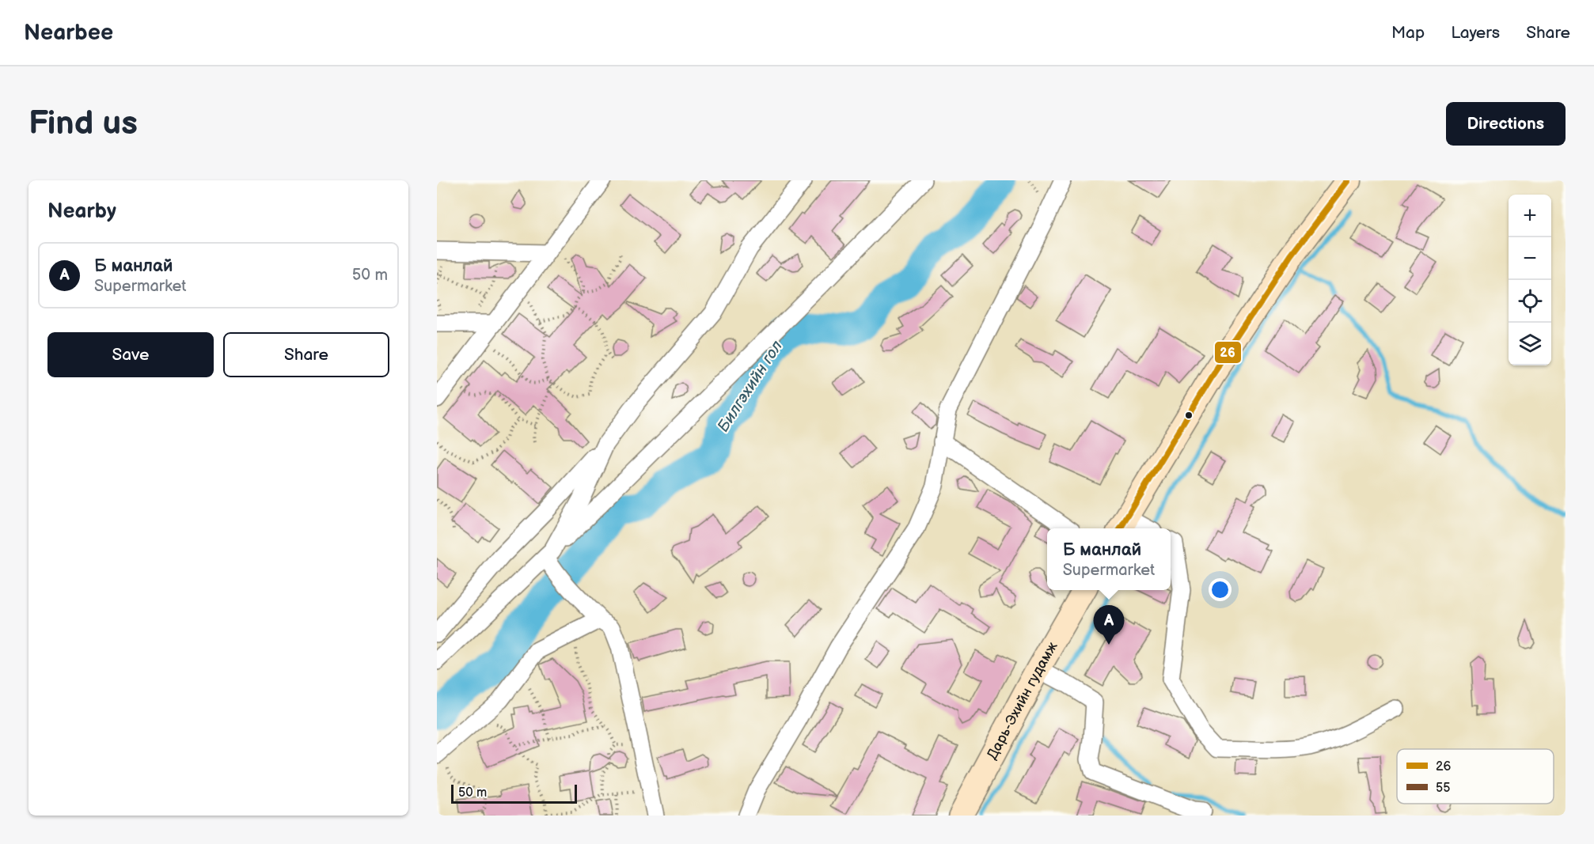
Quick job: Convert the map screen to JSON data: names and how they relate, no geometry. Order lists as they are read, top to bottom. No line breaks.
{"streets":{"main road":["Дарь-Эхийн гудамж"]},"water":["Билгэхийн гол"],"lines":["transit line 26"],"legend":["26","55"],"scale_bar":"50 m","page":{"header":"Nearbee","nav":["Map","Layers","Share"],"buttons":["Directions",["Save","Share"]],"title":"Find us","heading":"Nearby","map_buttons":["+","−"],"list":[{"mark":"A","name":"Б манлай","note":"Supermarket","value":"50 m"}],"popup":["Б манлай","Supermarket"],"pins":"A","scale":"50 m"}}
